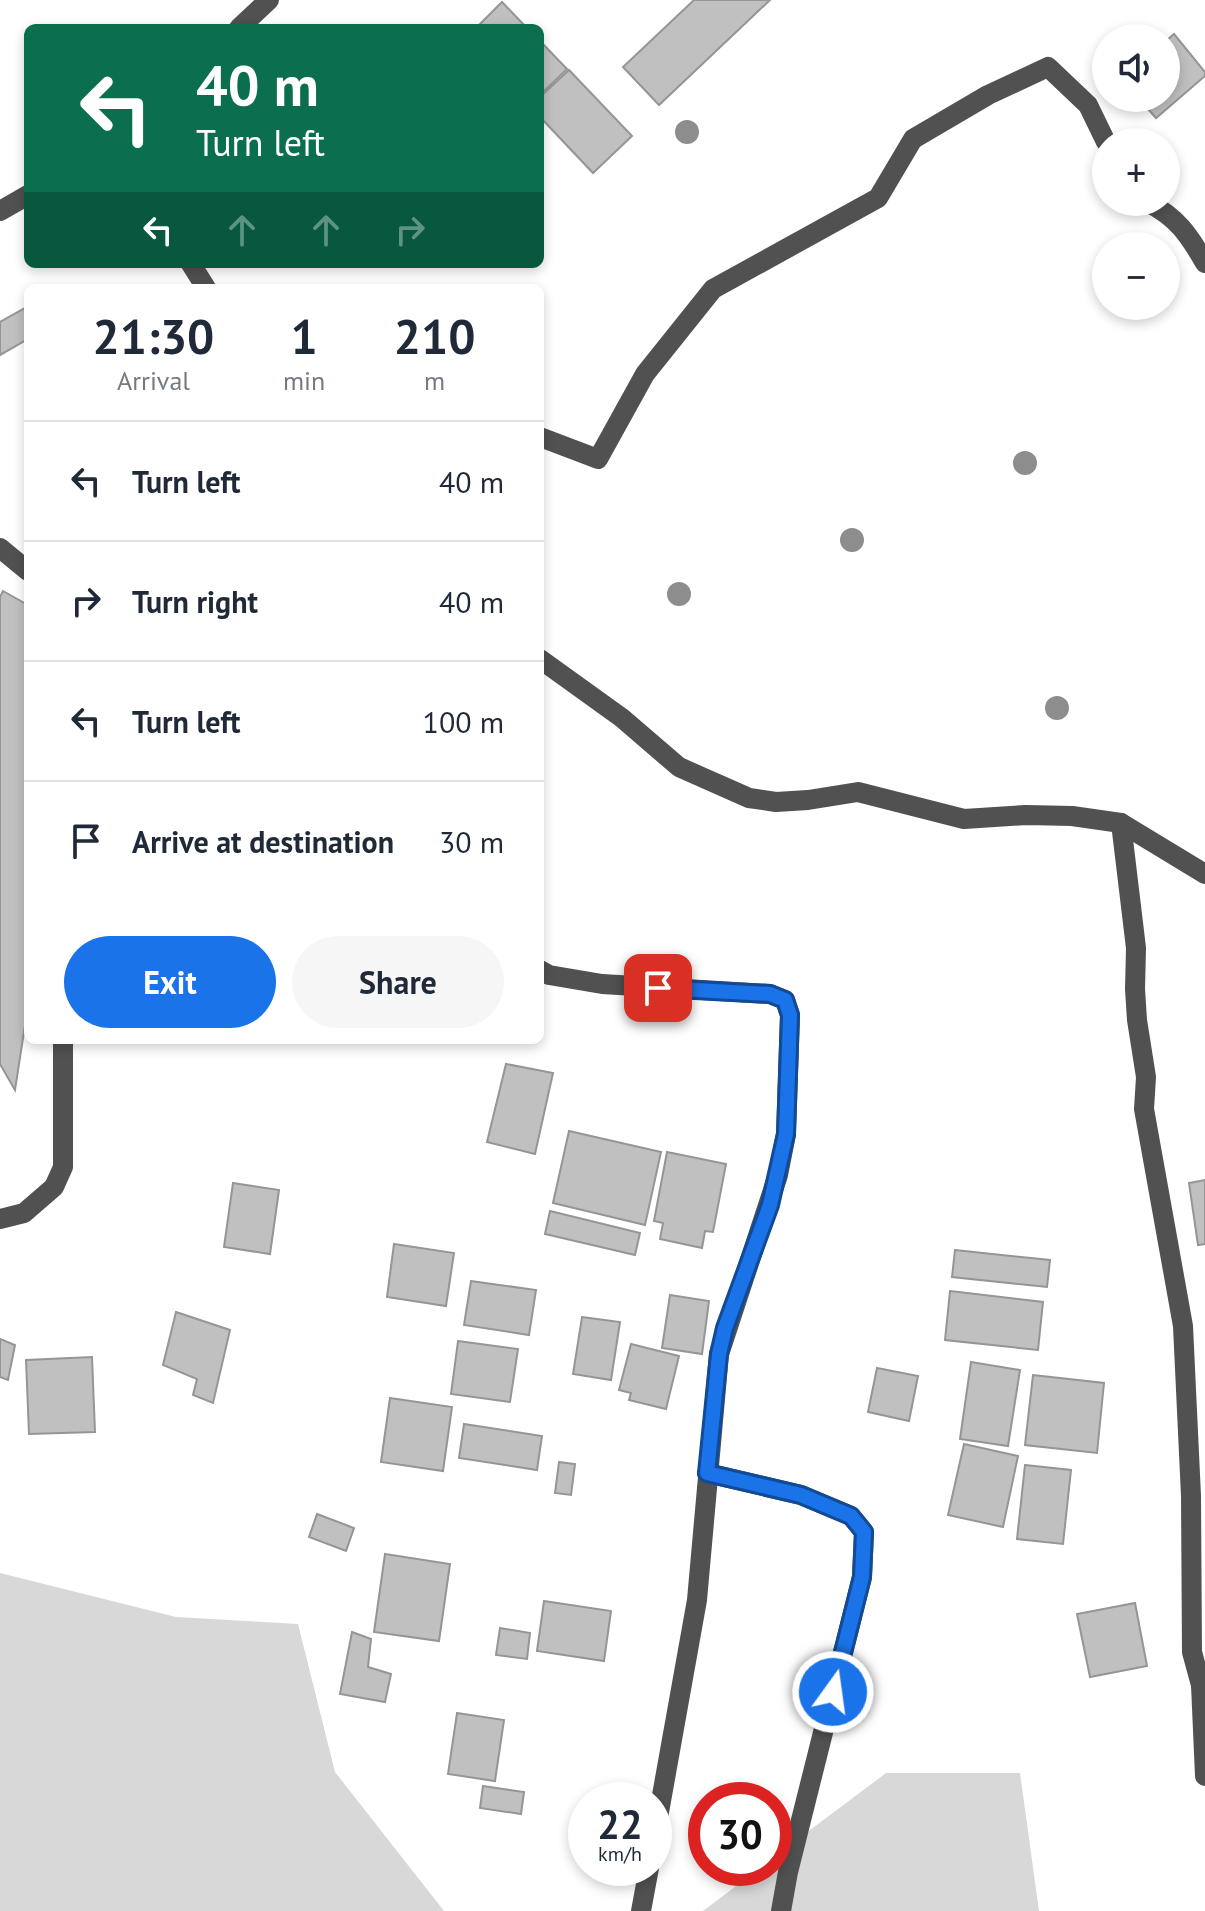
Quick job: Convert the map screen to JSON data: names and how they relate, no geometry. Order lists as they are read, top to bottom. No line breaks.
{"page":{"map_buttons":["+","−"],"turn":["40 m","Turn left"],"eta":["21:30","Arrival","1","min","210","m"],"list":[{"name":"Turn left","value":"40 m"},{"name":"Turn right","value":"40 m"},{"name":"Turn left","value":"100 m"},{"name":"Arrive at destination","value":"30 m"}],"buttons":["Exit","Share"],"speed":"22 km/h","limit":"30"}}
